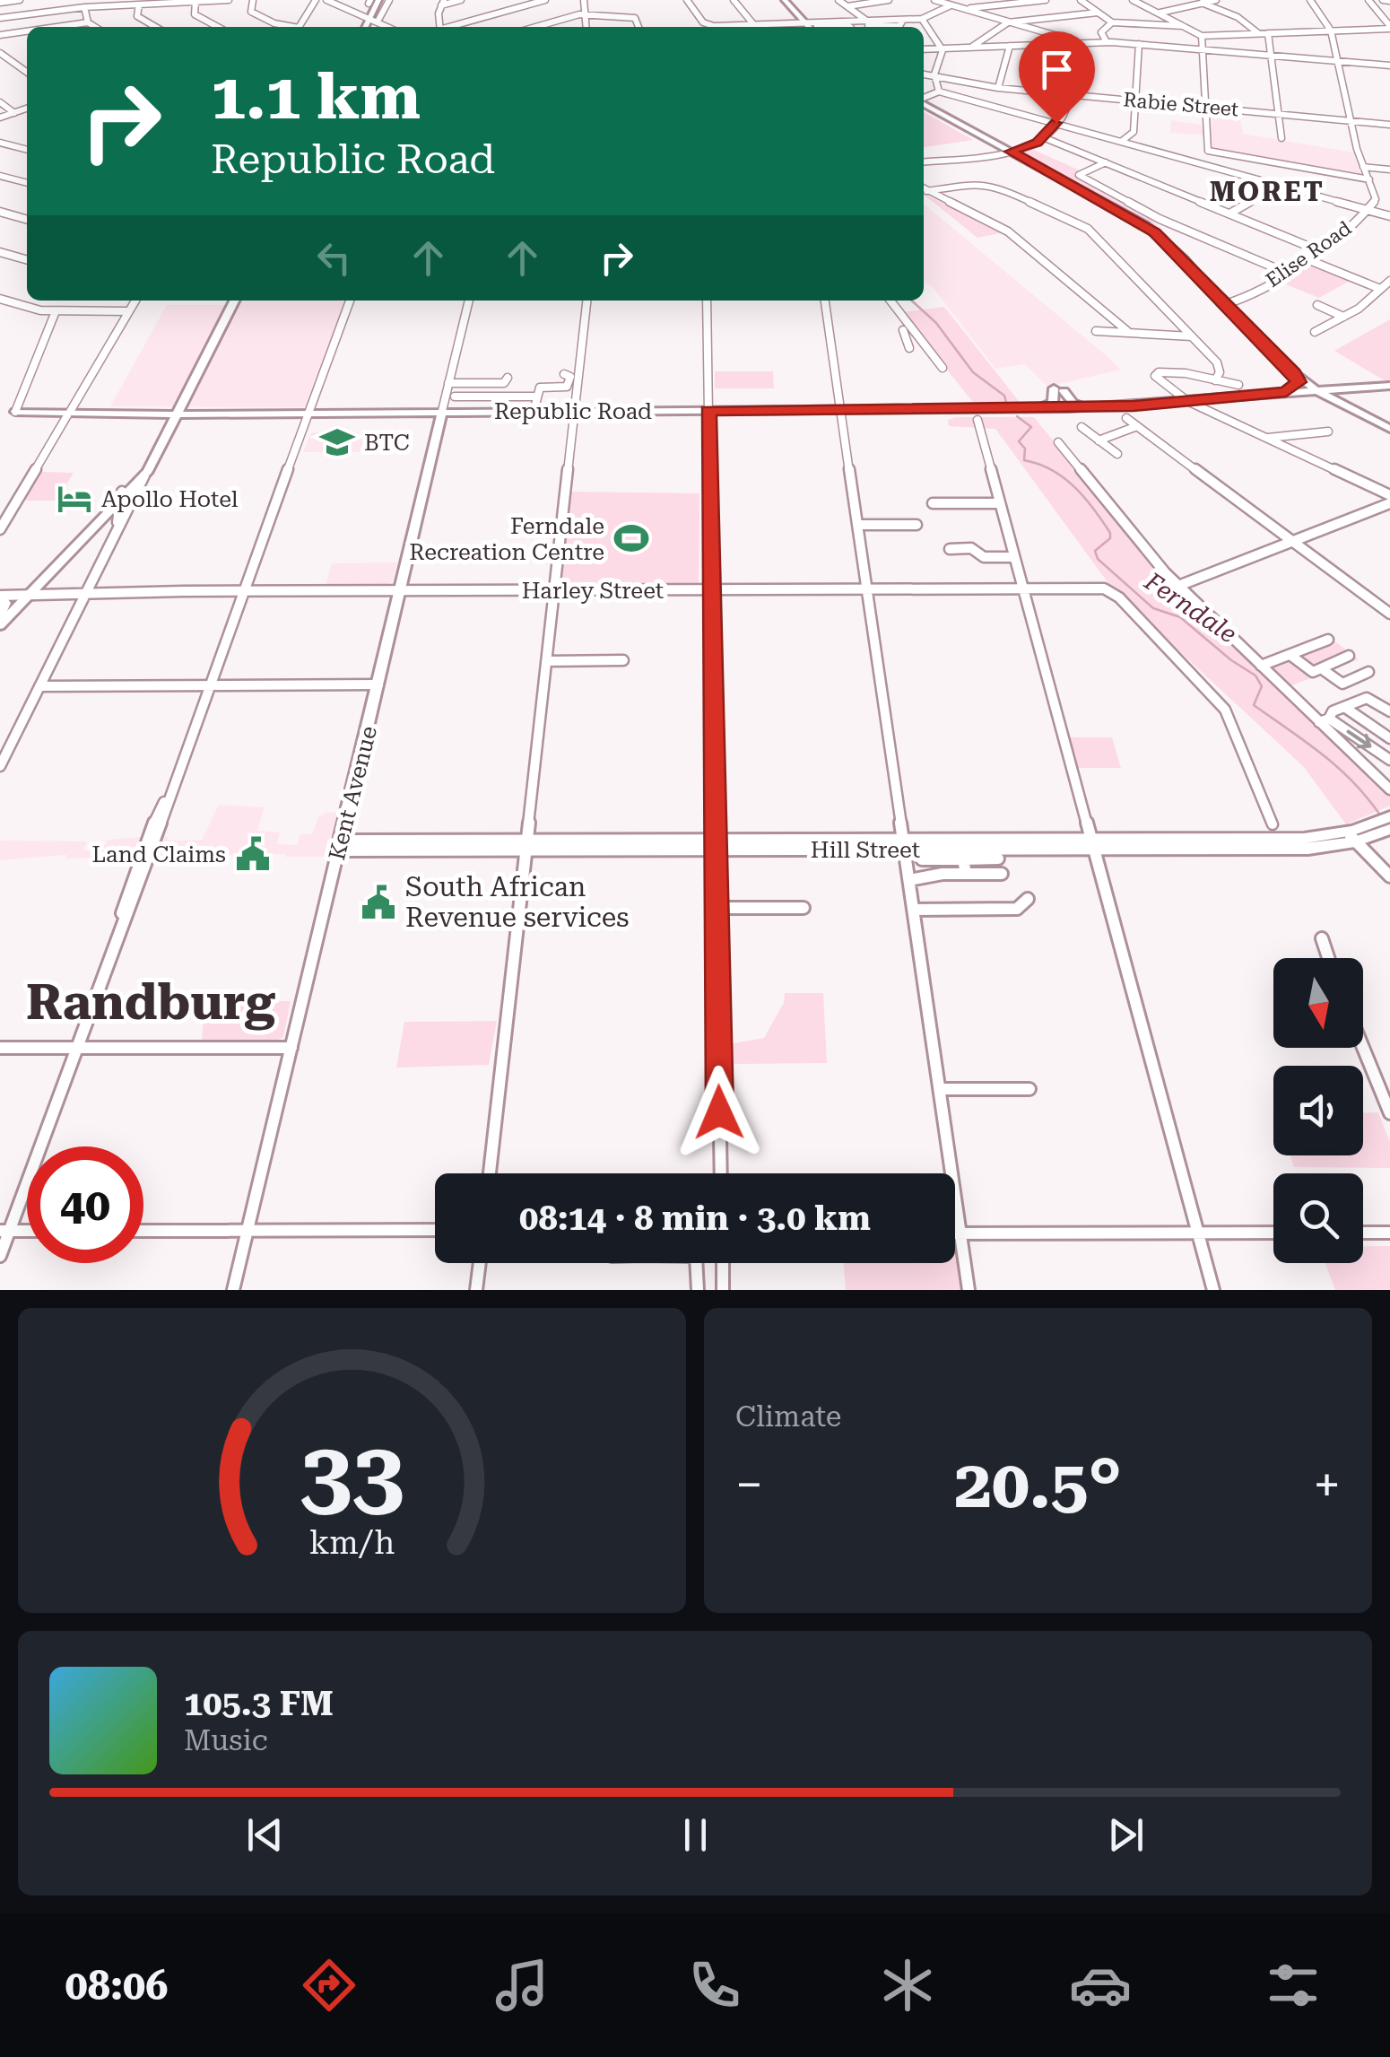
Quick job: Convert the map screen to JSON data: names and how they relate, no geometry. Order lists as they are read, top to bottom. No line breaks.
{"streets":{"main road":["Republic Road","Kent Avenue","Hill Street"],"street":["Rabie Street","Elise Road","Harley Street"]},"crossings":[["Republic Road","Kent Avenue"],["Harley Street","Kent Avenue"],["Kent Avenue","Hill Street"]],"districts":["MORET","Randburg"],"water":["Ferndale"],"places":{"school or university":["BTC"],"hotel":["Apollo Hotel"],"sports":["Ferndale Recreation Centre"],"public building":["Land Claims","South African Revenue services"]},"north":"bottom","page":{"turn":["1.1 km","Republic Road"],"limit":"40","trip":"08:14 · 8 min · 3.0 km","tile":"Climate","heat":["−","20.5°","+"],"song":["105.3 FM","Music"],"tabs":"08:06","gauge":["33","km/h"]}}
